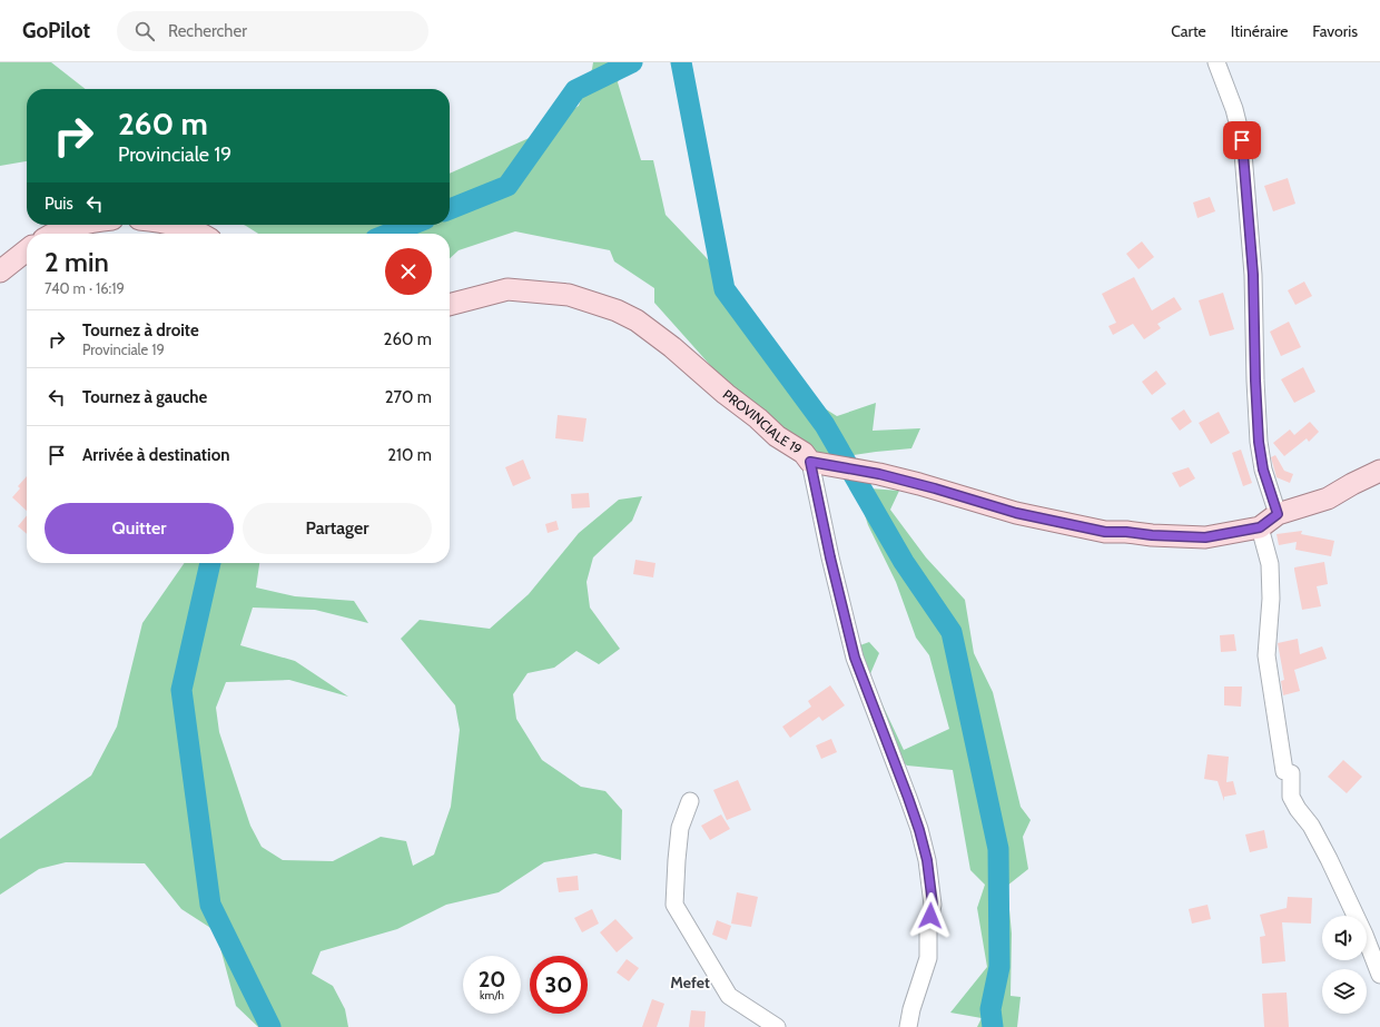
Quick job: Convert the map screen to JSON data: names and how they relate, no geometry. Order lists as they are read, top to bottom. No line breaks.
{"streets":{"main road":["PROVINCIALE 19"]},"districts":["Mefet"],"page":{"header":"GoPilot","search":"Rechercher","nav":["Carte","Itinéraire","Favoris"],"turn":["260 m","Provinciale 19"],"then":"Puis","heading":["2 min","740 m · 16:19"],"list":[{"name":"Tournez à droite","note":"Provinciale 19","value":"260 m"},{"name":"Tournez à gauche","value":"270 m"},{"name":"Arrivée à destination","value":"210 m"}],"buttons":["Quitter","Partager"],"speed":"20 km/h","limit":"30"}}
